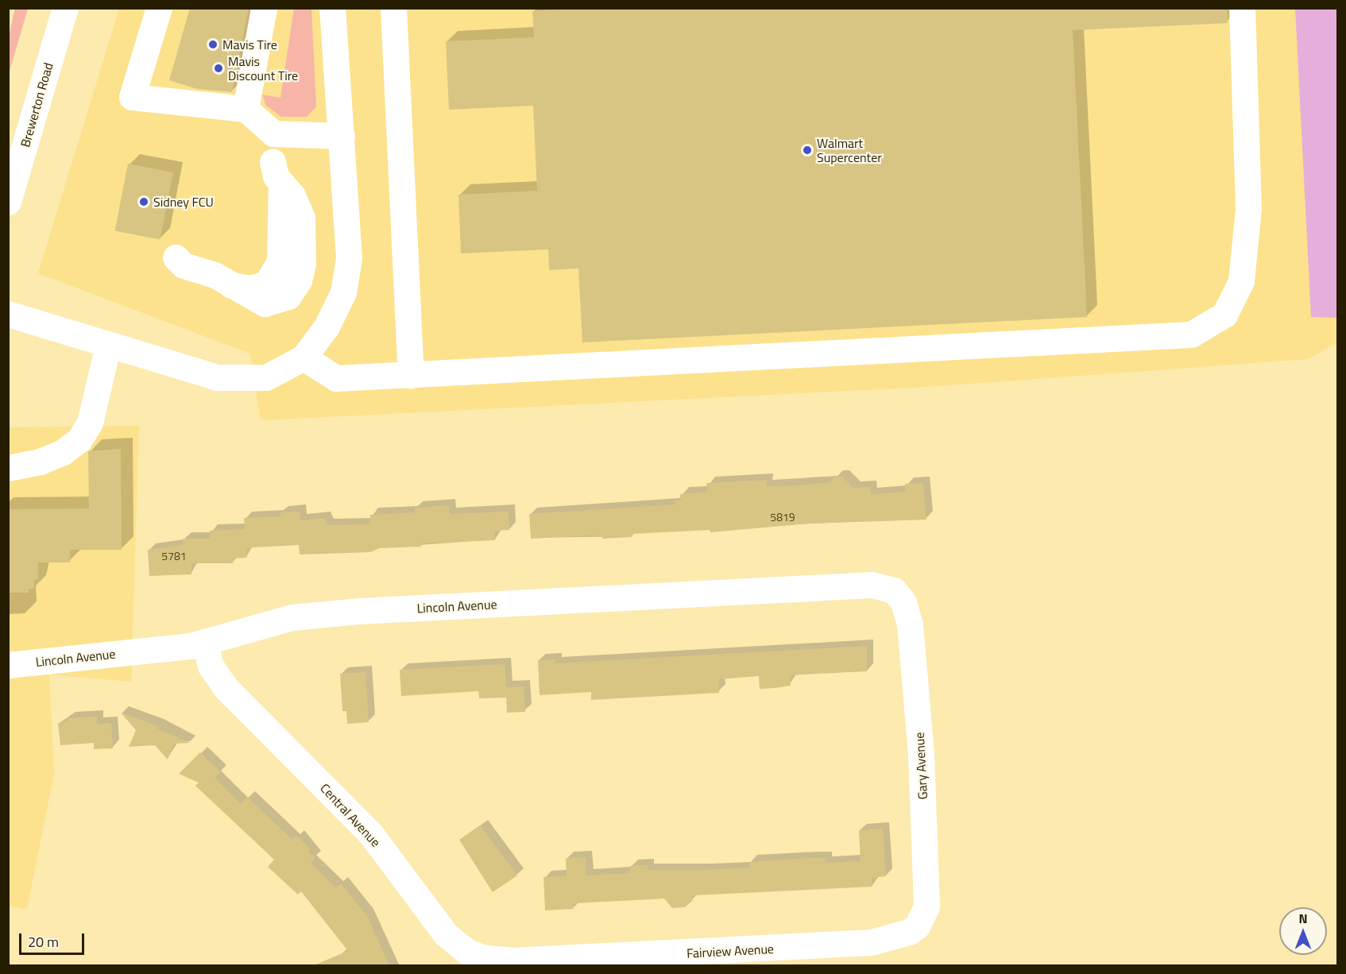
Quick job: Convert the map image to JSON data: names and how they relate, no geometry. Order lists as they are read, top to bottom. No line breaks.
{"streets":{"street":["Brewerton Road","Lincoln Avenue","Gary Avenue","Central Avenue","Fairview Avenue"]},"crossings":[["Lincoln Avenue","Gary Avenue"],["Lincoln Avenue","Central Avenue"],["Gary Avenue","Fairview Avenue"],["Central Avenue","Fairview Avenue"]],"places":["Mavis Tire","Mavis Discount Tire","Walmart Supercenter","Sidney FCU"],"house_numbers":["5819","5781"],"scale_bar":"20 m","north":"top"}
